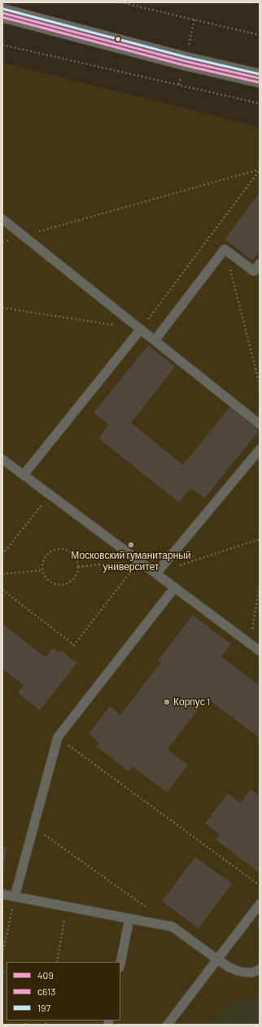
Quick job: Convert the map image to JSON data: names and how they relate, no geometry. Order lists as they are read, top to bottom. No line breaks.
{"places":["Московский гуманитарный университет","Корпус 1"],"lines":["transit line 197","transit line 409","transit line с613"],"legend":["409","с613","197"]}
